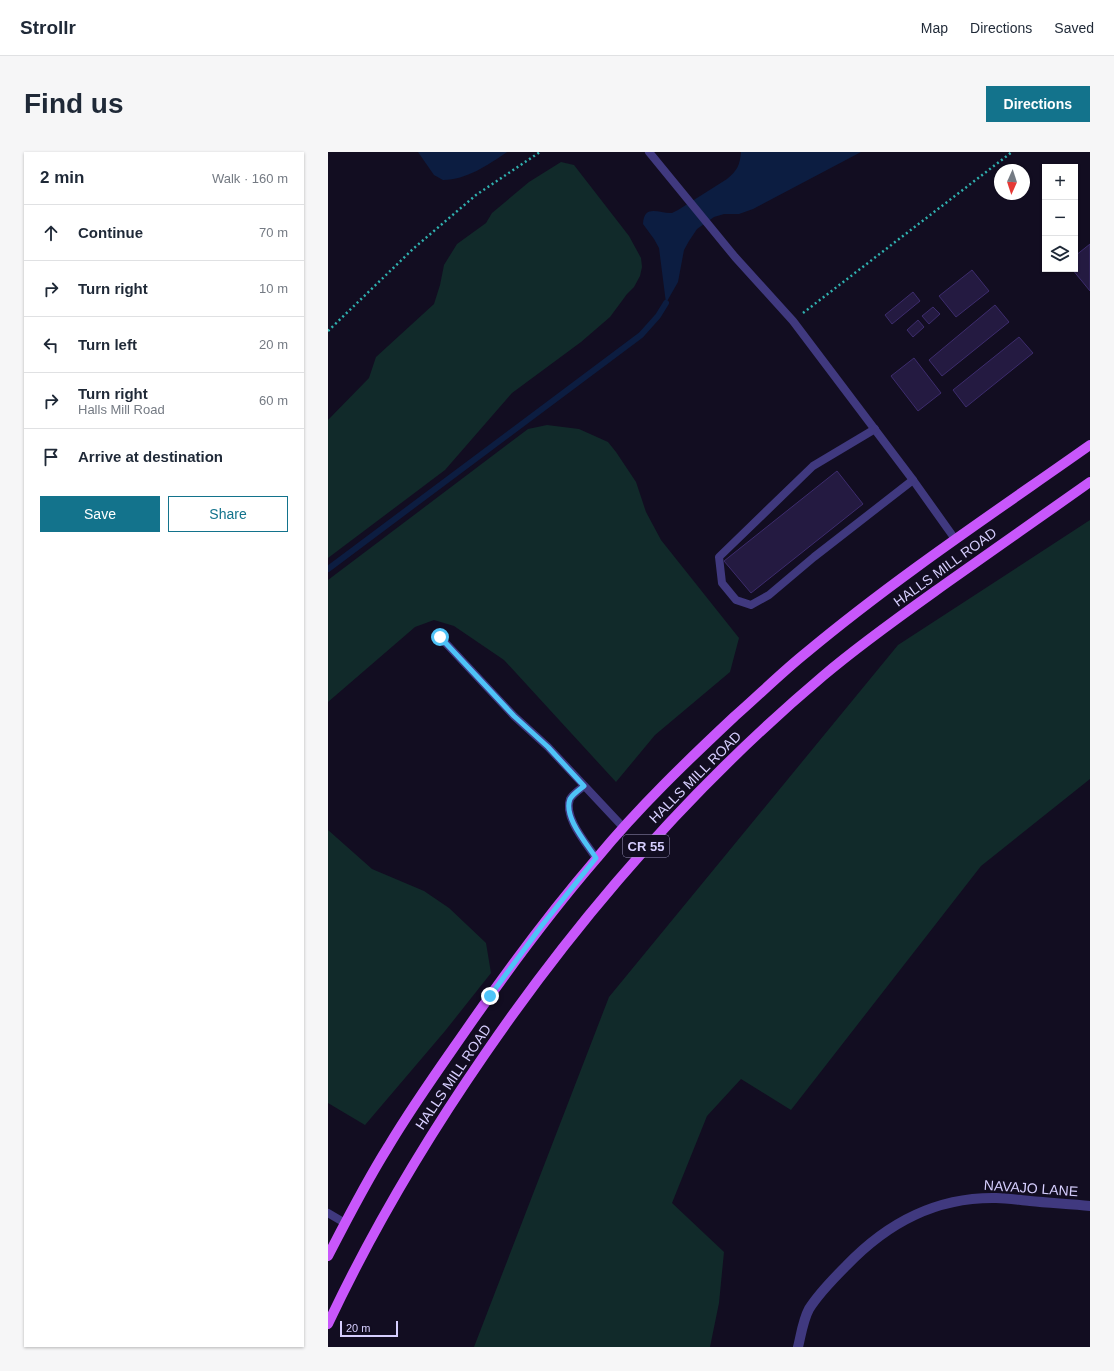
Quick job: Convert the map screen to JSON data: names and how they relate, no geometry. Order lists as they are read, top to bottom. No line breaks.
{"streets":{"main road":["HALLS MILL ROAD","CR 55"],"street":["NAVAJO LANE"]},"scale_bar":"20 m","north":"bottom","page":{"header":"Strollr","nav":["Map","Directions","Saved"],"buttons":["Directions",["Save","Share"]],"title":"Find us","heading":["2 min","Walk · 160 m"],"map_buttons":["+","−"],"list":[["Continue","70 m"],["Turn right","10 m"],["Turn left","20 m"],["Turn right","Halls Mill Road","60 m"],"Arrive at destination"],"scale":"20 m"}}
